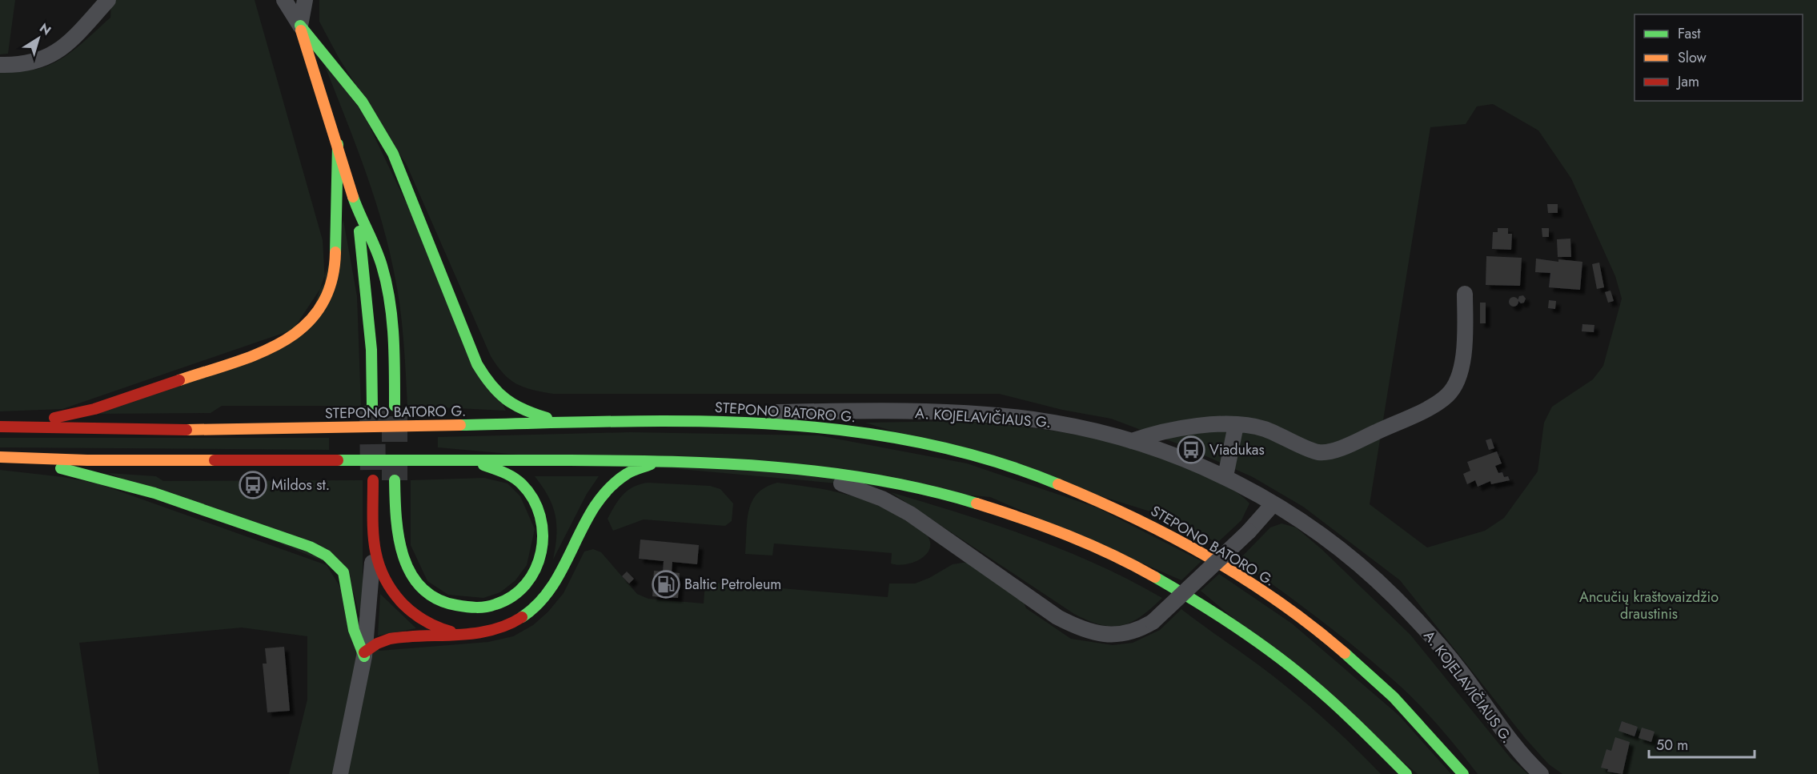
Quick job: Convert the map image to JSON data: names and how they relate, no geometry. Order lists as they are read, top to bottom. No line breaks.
{"streets":{"main road":["STEPONO BATORO G."],"street":["A. KOJELAVIČIAUS G."]},"crossings":[["STEPONO BATORO G.","A. KOJELAVIČIAUS G."]],"parks":["Ancučių kraštovaizdžio draustinis"],"places":{"bus stop":["Viadukas","Mildos st."],"fuel station":["Baltic Petroleum"]},"legend":["Fast","Slow","Jam"],"scale_bar":"50 m","north":"top right"}
